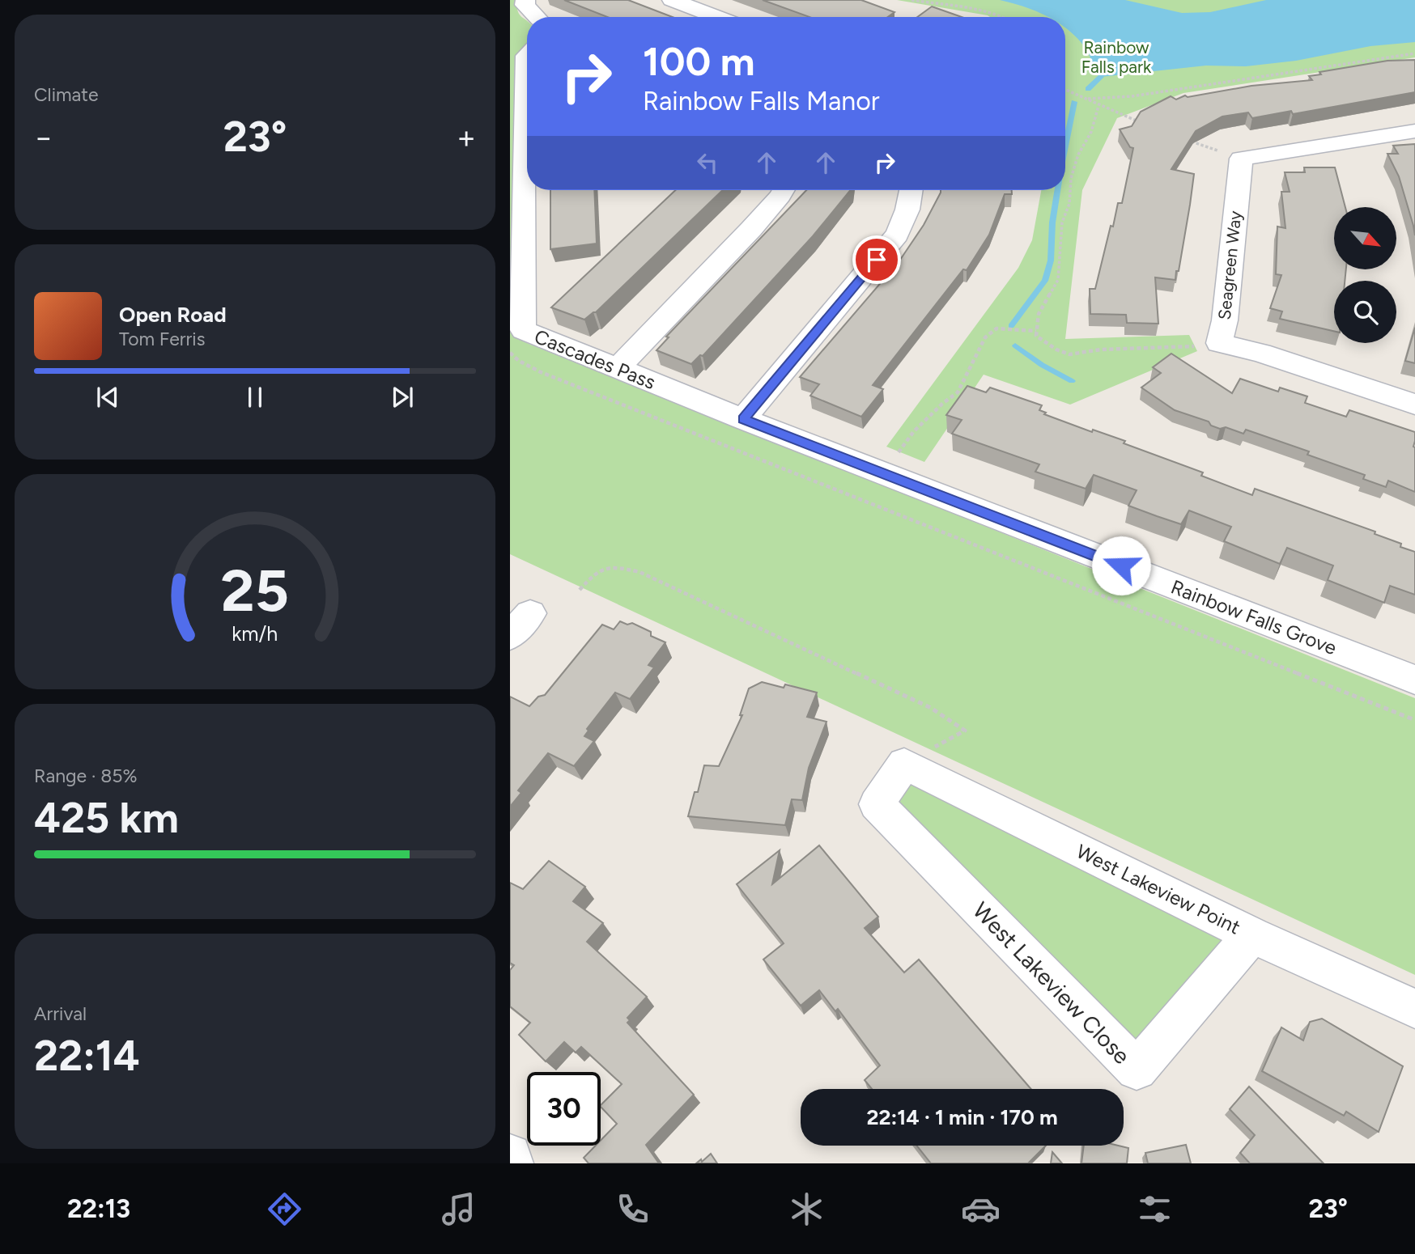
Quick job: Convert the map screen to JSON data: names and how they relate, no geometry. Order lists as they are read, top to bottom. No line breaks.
{"streets":{"street":["Seagreen Way","Cascades Pass","Rainbow Falls Grove","West Lakeview Point","West Lakeview Close"]},"crossings":[["Cascades Pass","Rainbow Falls Grove"],["West Lakeview Point","West Lakeview Close"]],"parks":["Rainbow Falls park"],"north":"bottom right","page":{"tile":["Climate",["Range · 85%","425 km"],["Arrival","22:14"]],"turn":["100 m","Rainbow Falls Manor"],"heat":["−","23°","+"],"song":["Open Road","Tom Ferris"],"limit":"30","trip":"22:14 · 1 min · 170 m","tabs":["22:13","23°"],"gauge":["25","km/h"]}}
